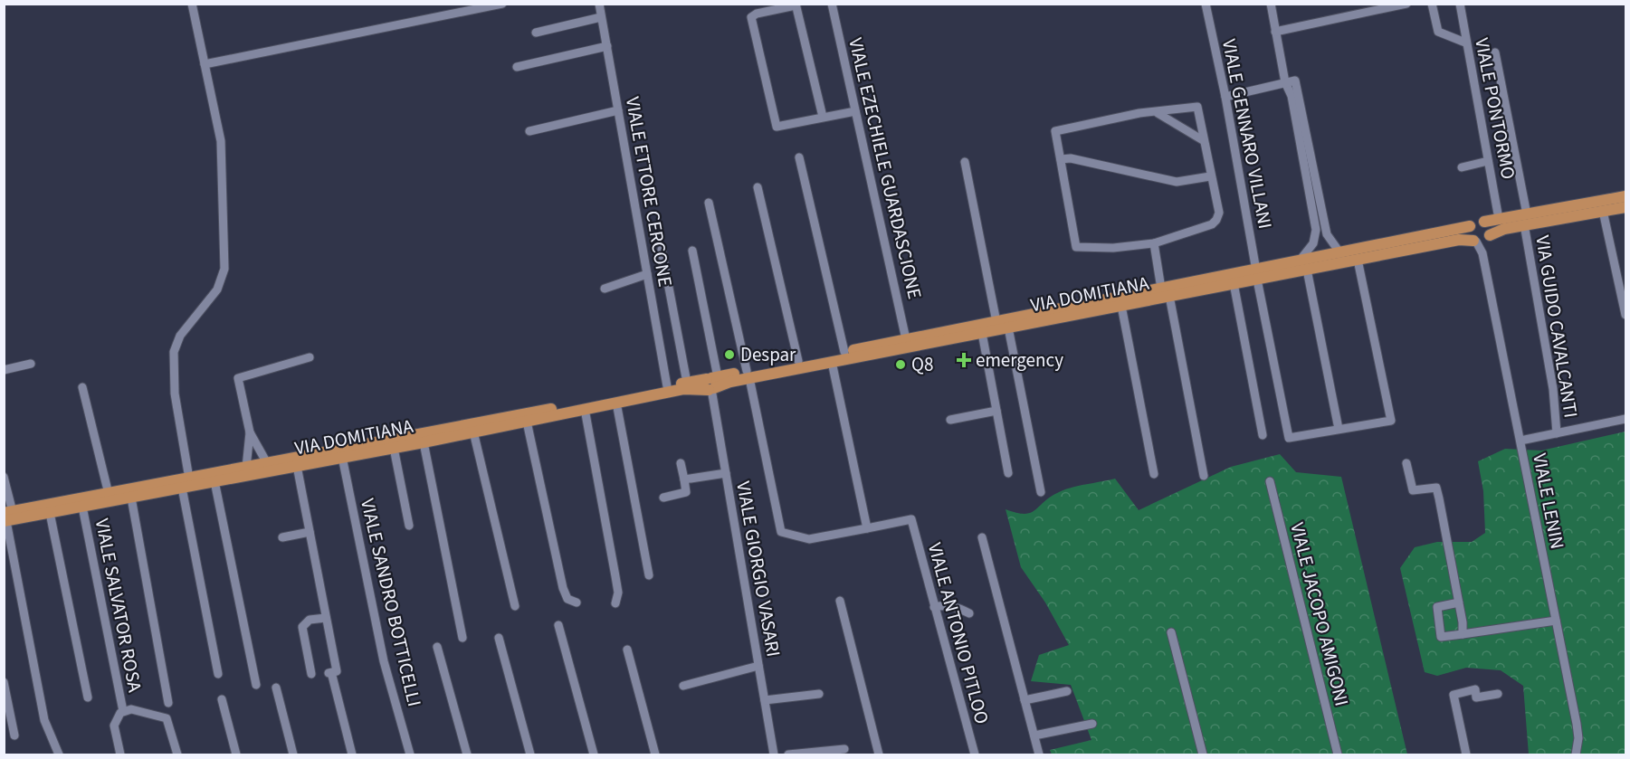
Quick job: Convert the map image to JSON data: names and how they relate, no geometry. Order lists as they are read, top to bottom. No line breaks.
{"streets":{"main road":["VIA DOMITIANA"],"street":["VIALE PONTORMO","VIALE GENNARO VILLANI","VIALE EZECHIELE GUARDASCIONE","VIALE ETTORE CERCONE","VIA GUIDO CAVALCANTI","VIALE LENIN","VIALE GIORGIO VASARI","VIALE SANDRO BOTTICELLI","VIALE SALVATOR ROSA","VIALE JACOPO AMIGONI","VIALE ANTONIO PITLOO"]},"crossings":[["VIALE GENNARO VILLANI","VIA DOMITIANA"],["VIALE EZECHIELE GUARDASCIONE","VIA DOMITIANA"],["VIALE ETTORE CERCONE","VIA DOMITIANA"],["VIA DOMITIANA","VIALE LENIN"],["VIA DOMITIANA","VIALE GIORGIO VASARI"],["VIA DOMITIANA","VIALE SANDRO BOTTICELLI"],["VIA DOMITIANA","VIALE SALVATOR ROSA"]],"places":{"other":["Despar","Q8"],"health":["emergency"]}}
